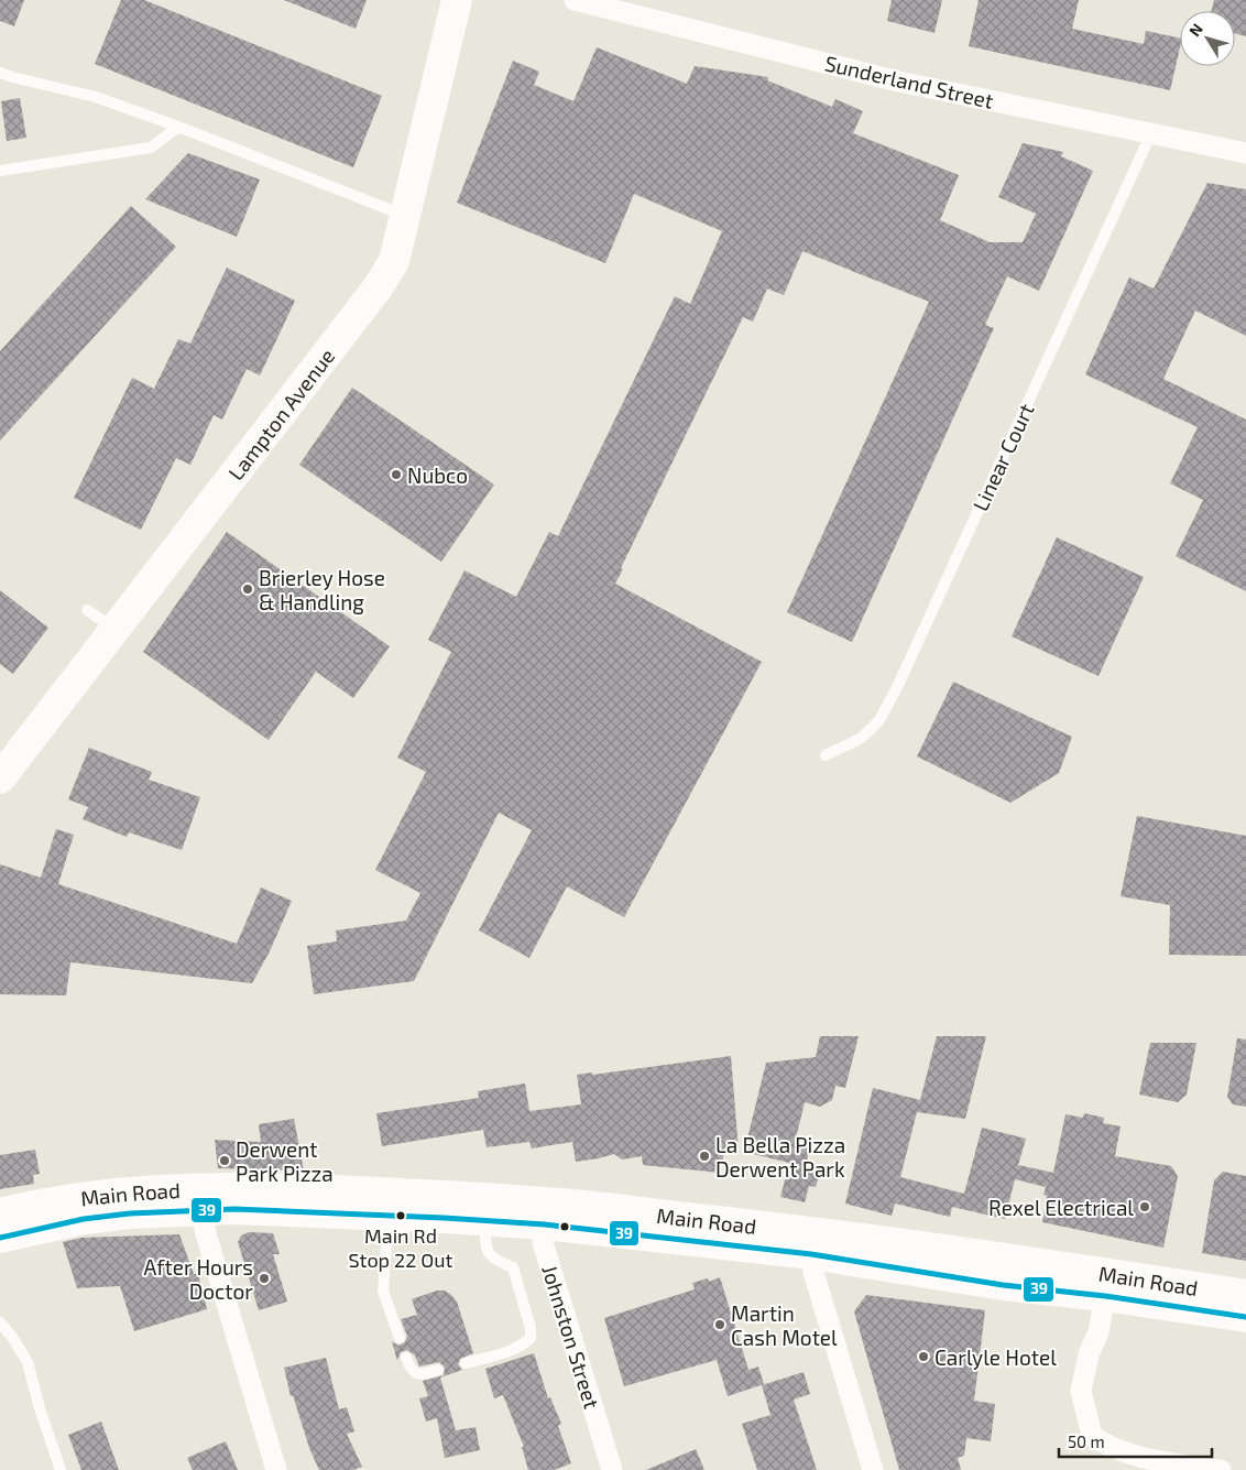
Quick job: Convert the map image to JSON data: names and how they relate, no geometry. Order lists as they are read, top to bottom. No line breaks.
{"streets":{"main road":["Lampton Avenue","Main Road"],"street":["Sunderland Street","Johnston Street"],"lane":["Linear Court"]},"crossings":[["Sunderland Street","Linear Court"],["Main Road","Johnston Street"]],"places":["Nubco","Brierley Hose & Handling","La Bella Pizza Derwent Park","Derwent Park Pizza","Rexel Electrical","Main Rd Stop 22 Out","After Hours Doctor","Martin Cash Motel","Carlyle Hotel"],"lines":["transit line 39"],"scale_bar":"50 m","north":"top left"}
